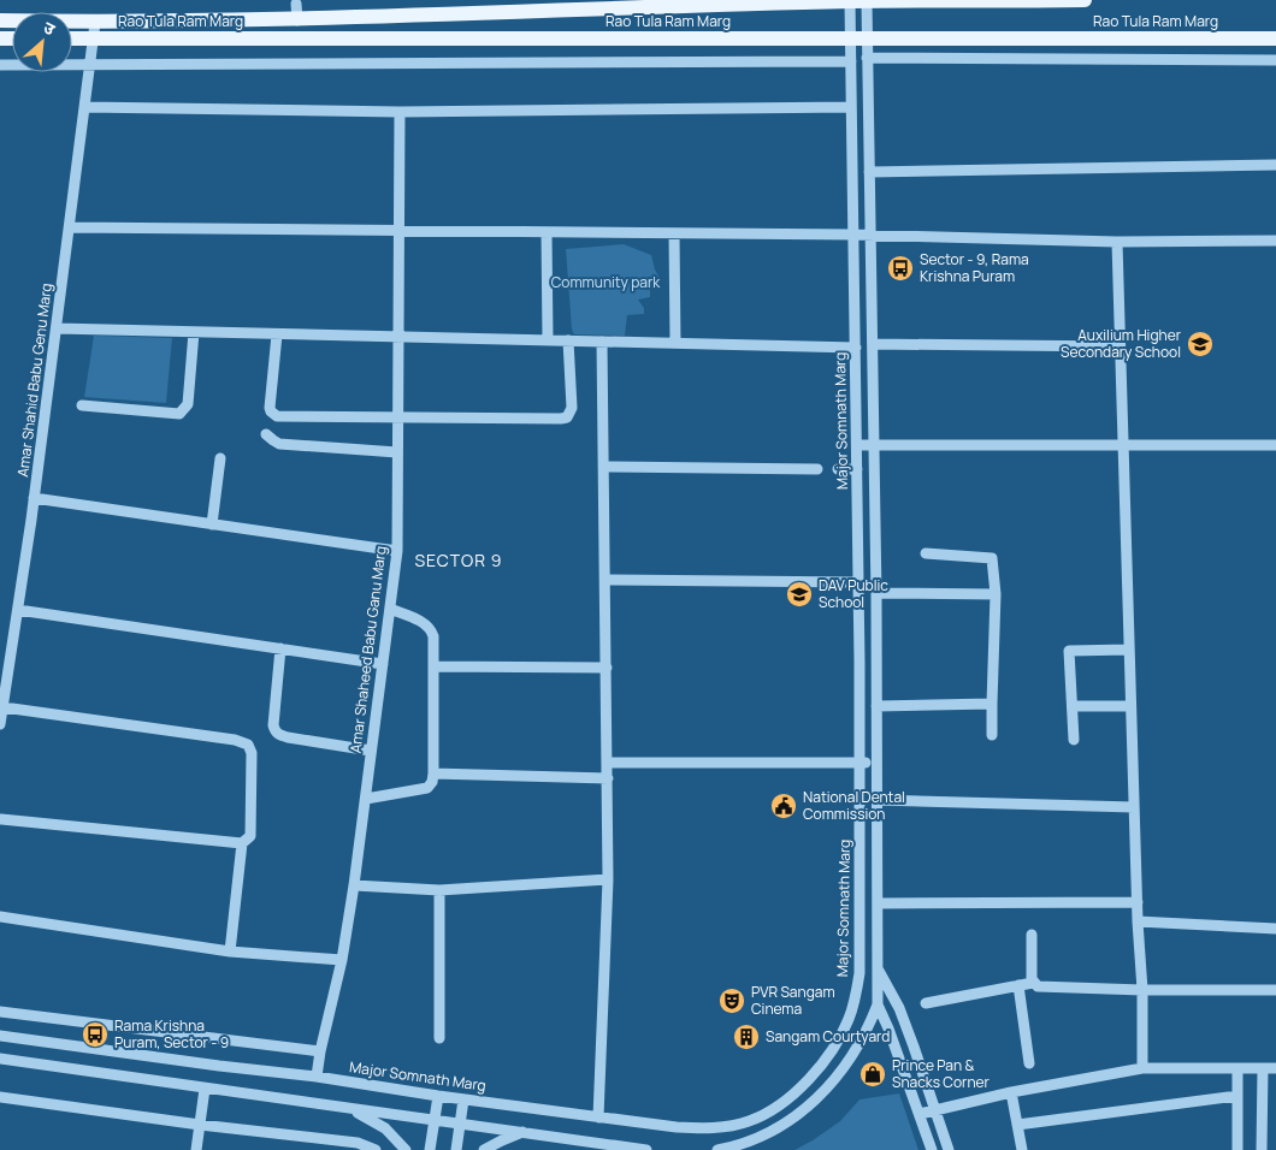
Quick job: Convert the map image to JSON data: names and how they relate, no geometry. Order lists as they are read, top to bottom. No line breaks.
{"streets":{"main road":["Rao Tula Ram Marg"],"street":["Amar Shahid Babu Genu Marg","Major Somnath Marg","Amar Shaheed Babu Ganu Marg"]},"crossings":[["Rao Tula Ram Marg","Amar Shahid Babu Genu Marg"],["Rao Tula Ram Marg","Major Somnath Marg"],["Major Somnath Marg","Amar Shaheed Babu Ganu Marg"]],"districts":["SECTOR 9"],"parks":["Community park"],"places":{"bus stop":["Sector - 9, Rama Krishna Puram","Rama Krishna Puram, Sector - 9"],"school or university":["Auxilium Higher Secondary School","DAV Public School"],"public building":["National Dental Commission"],"theatre":["PVR Sangam Cinema"],"building":["Sangam Courtyard"],"shop":["Prince Pan & Snacks Corner"]},"north":"top right"}
